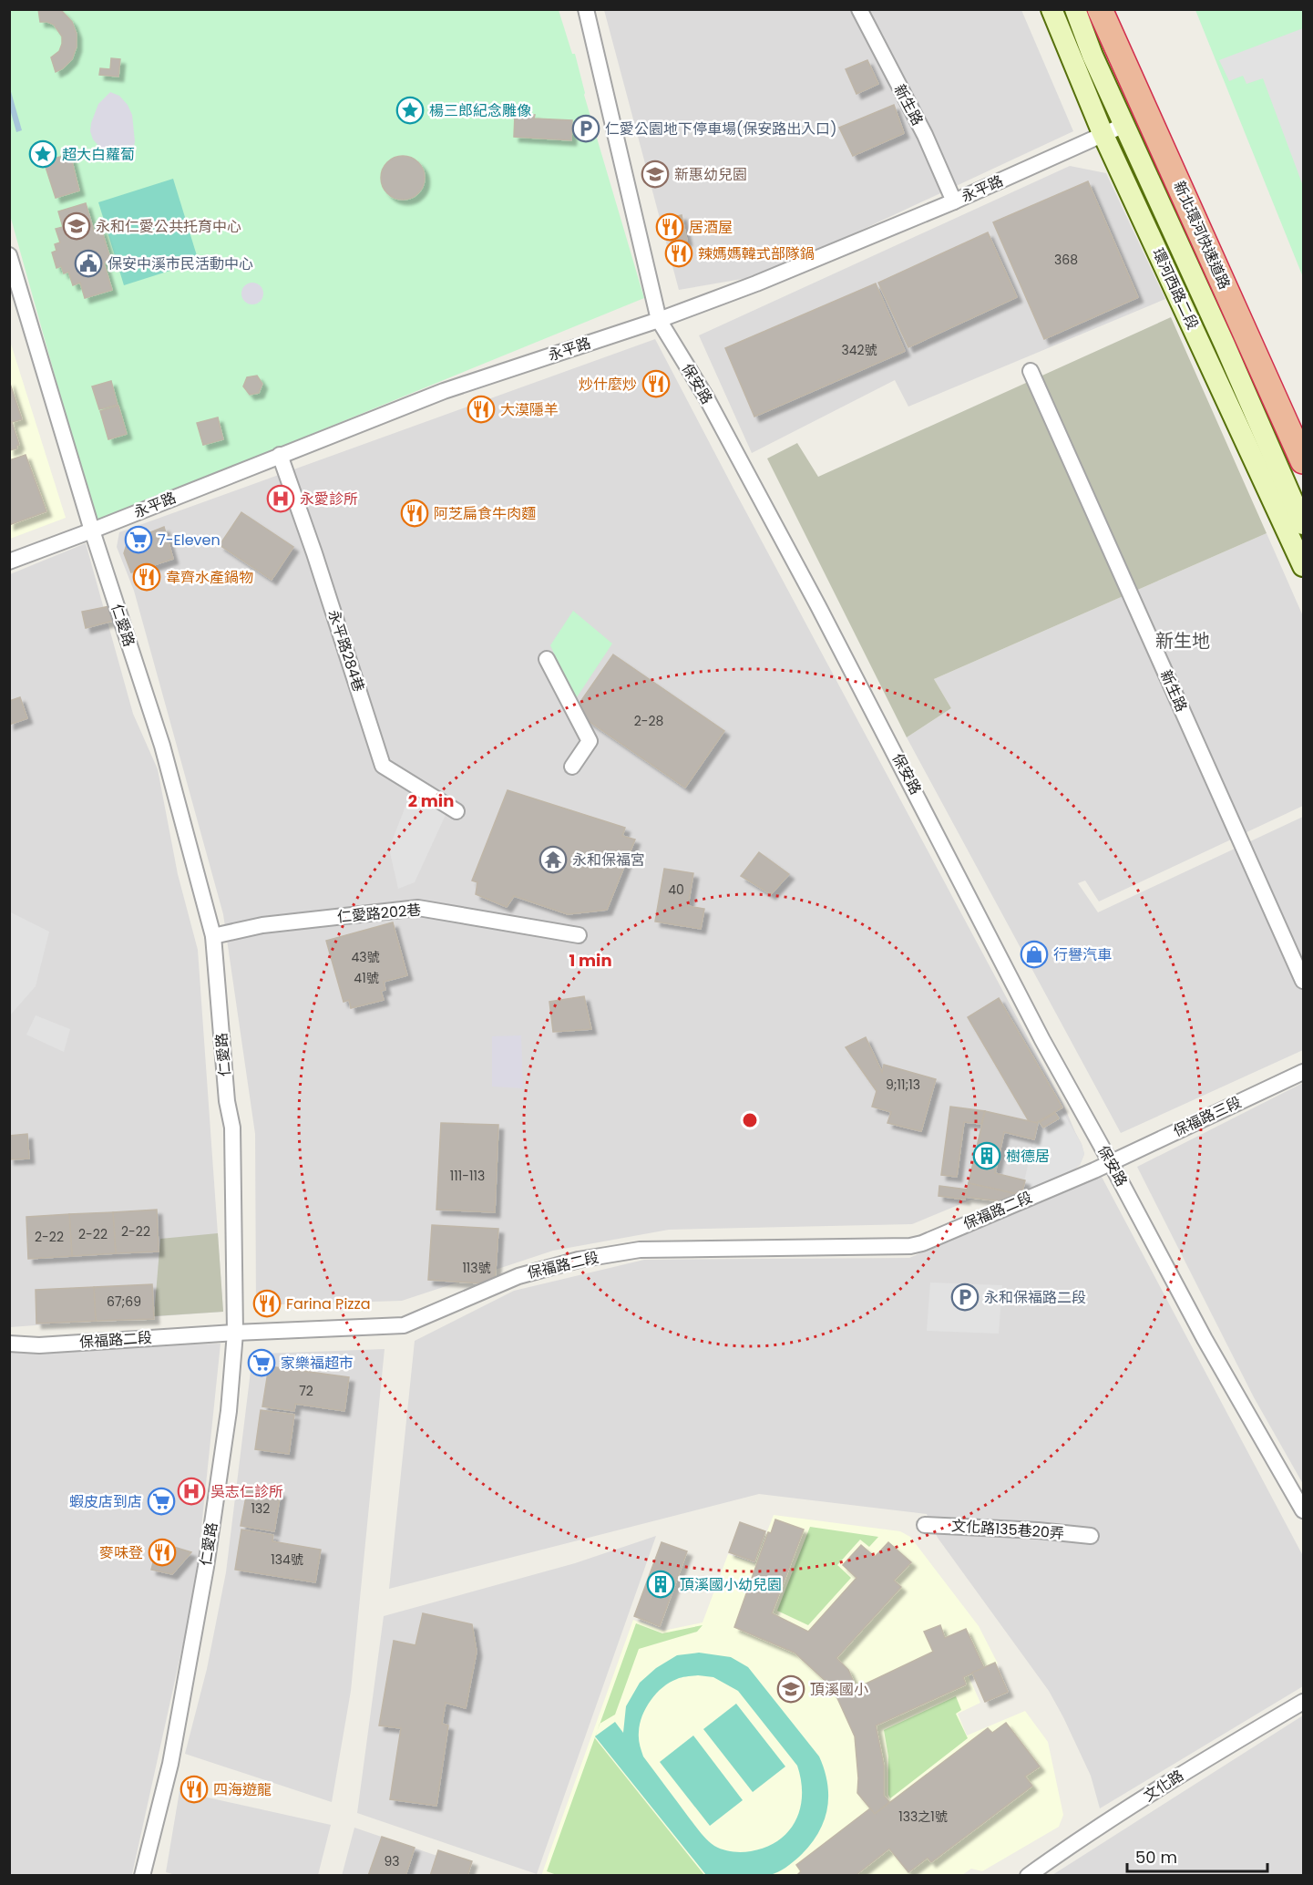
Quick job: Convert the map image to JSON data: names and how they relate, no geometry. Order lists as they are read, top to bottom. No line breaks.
{"streets":{"highway":["新北環河快速道路"],"main road":["環河西路二段"],"street":["新生路","永平路","保安路","仁愛路","永平路284巷","仁愛路202巷","保福路三段","保福路二段","文化路135巷20弄","文化路"]},"crossings":[["新生路","永平路"],["永平路","環河西路二段"],["永平路","保安路"],["永平路","仁愛路"],["永平路","永平路284巷"],["保安路","保福路三段"],["保安路","保福路二段"],["仁愛路","仁愛路202巷"],["仁愛路","保福路二段"],["保福路三段","保福路二段"]],"districts":["新生地"],"places":{"place":["楊三郎紀念雕像","超大白蘿蔔"],"parking":["仁愛公園地下停車場(保安路出入口)","永和保福路二段"],"school or university":["新惠幼兒園","永和仁愛公共托育中心","頂溪國小"],"restaurant":["居酒屋","辣媽媽韓式部隊鍋","炒什麼炒","大漠隱羊","阿芝扁食牛肉麵","韋齊水產鍋物","Farina Pizza","麥味登","四海遊龍"],"public building":["保安中溪市民活動中心"],"hospital":["永愛診所","吳志仁診所"],"supermarket":["7-Eleven","家樂福超市","蝦皮店到店"],"temple":["永和保福宮"],"shop":["行譽汽車"],"building":["樹德居","頂溪國小幼兒園"]},"house_numbers":["368","342號","2-28","40","43號","41號","9;11;13","111-113","2-22","2-22","2-22","113號","67;69","72","132","134號","133之1號","93"],"scale_bar":"50 m","rings":["2 min","1 min"]}
